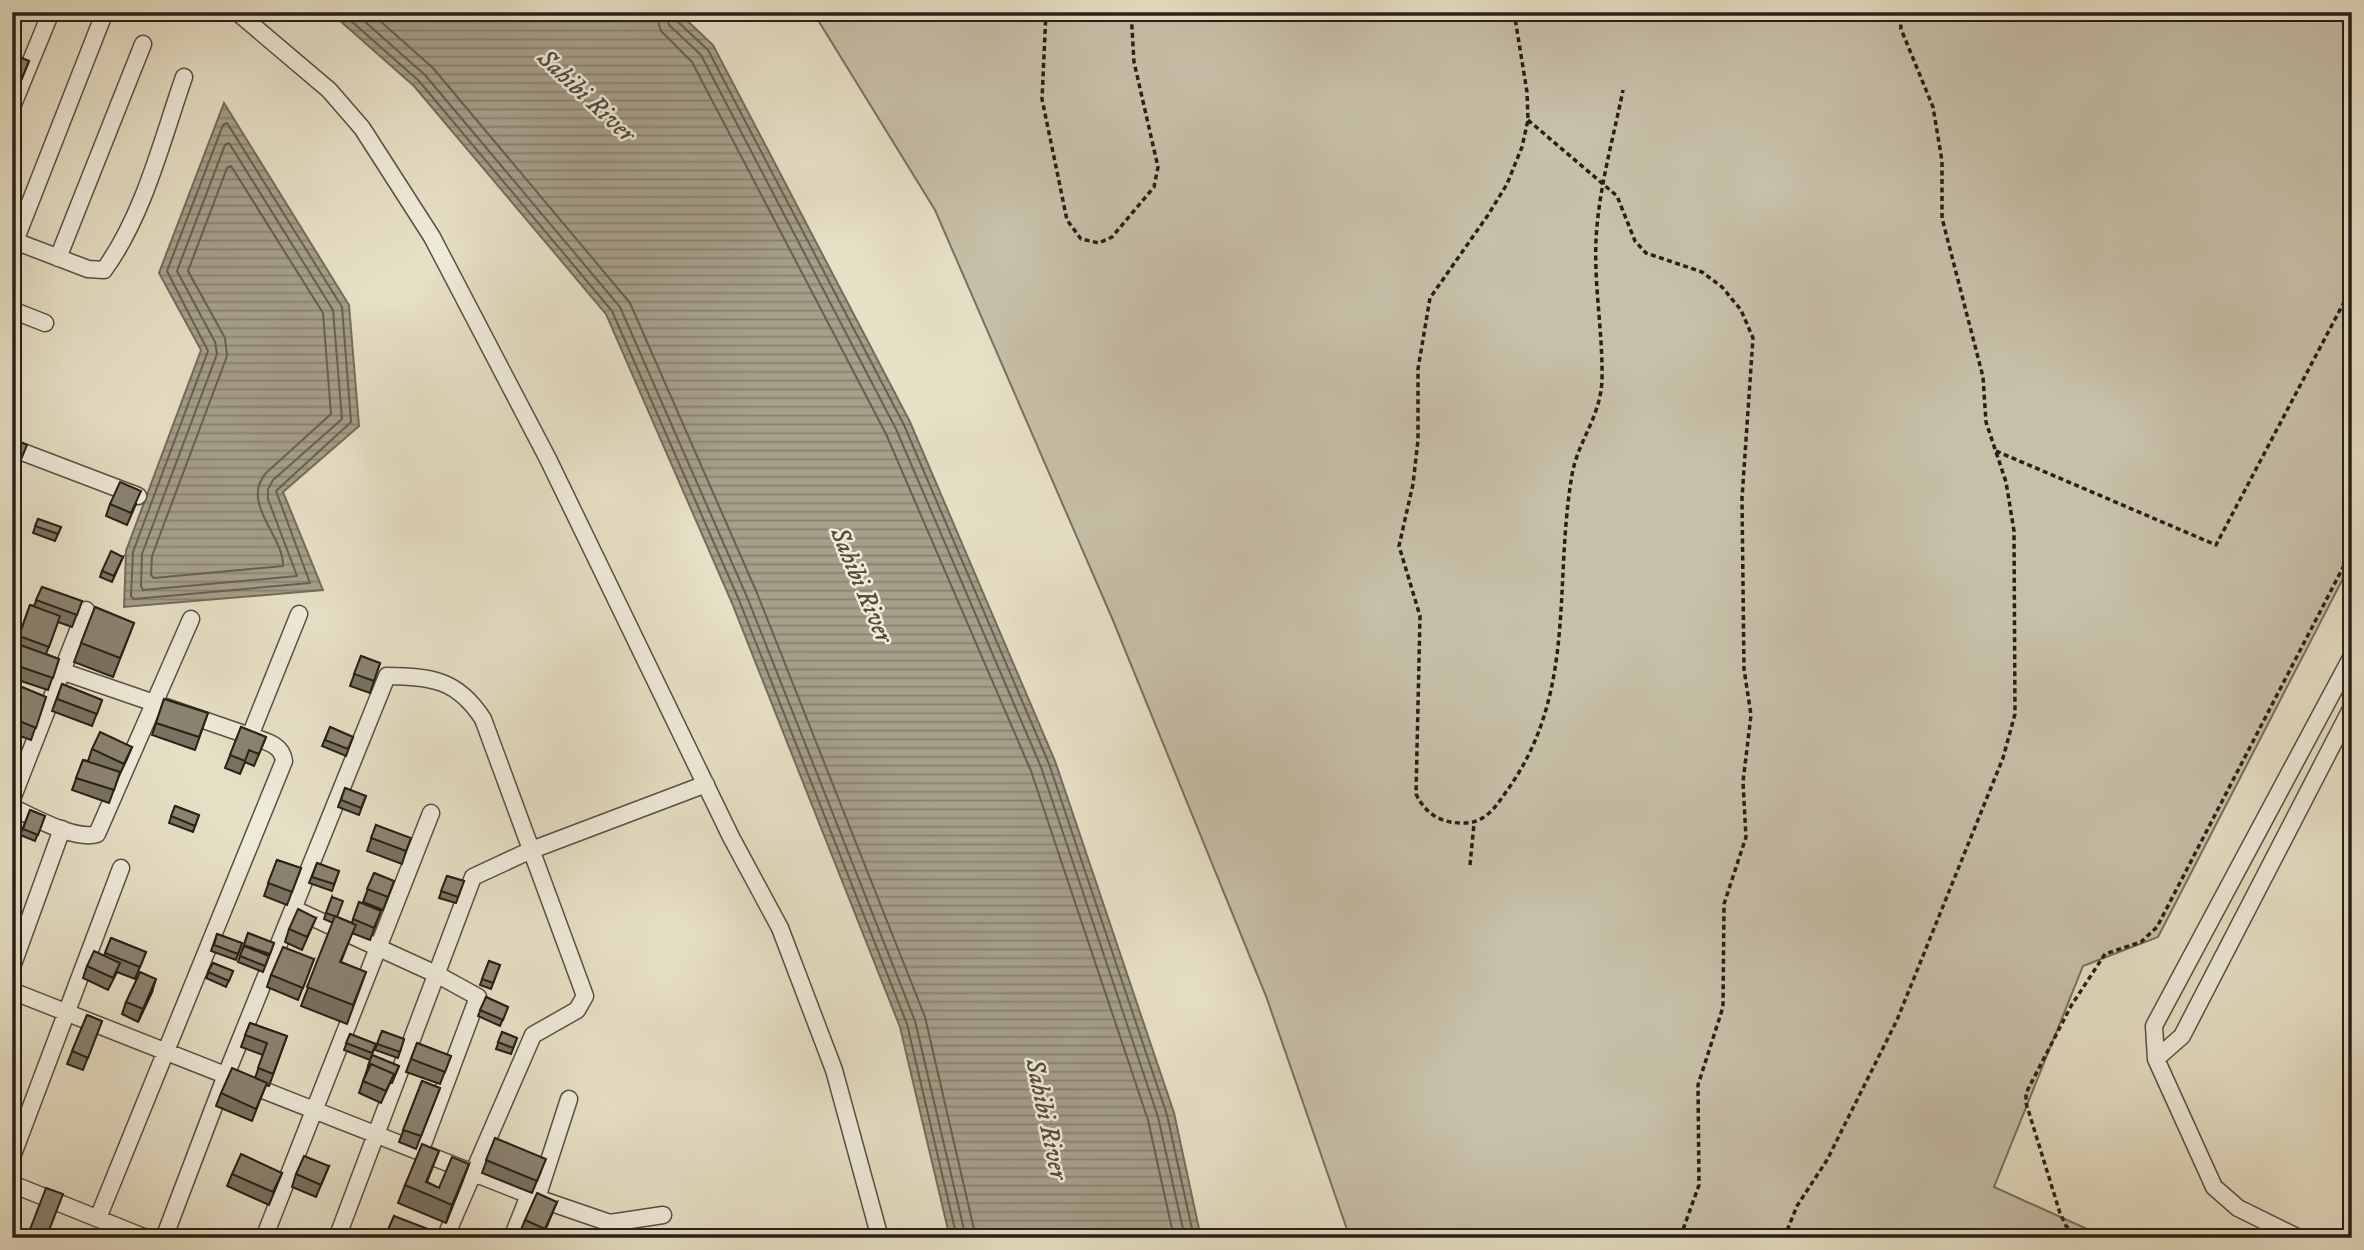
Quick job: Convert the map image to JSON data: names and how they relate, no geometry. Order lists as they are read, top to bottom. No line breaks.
{"water":["Sahibi River"]}
